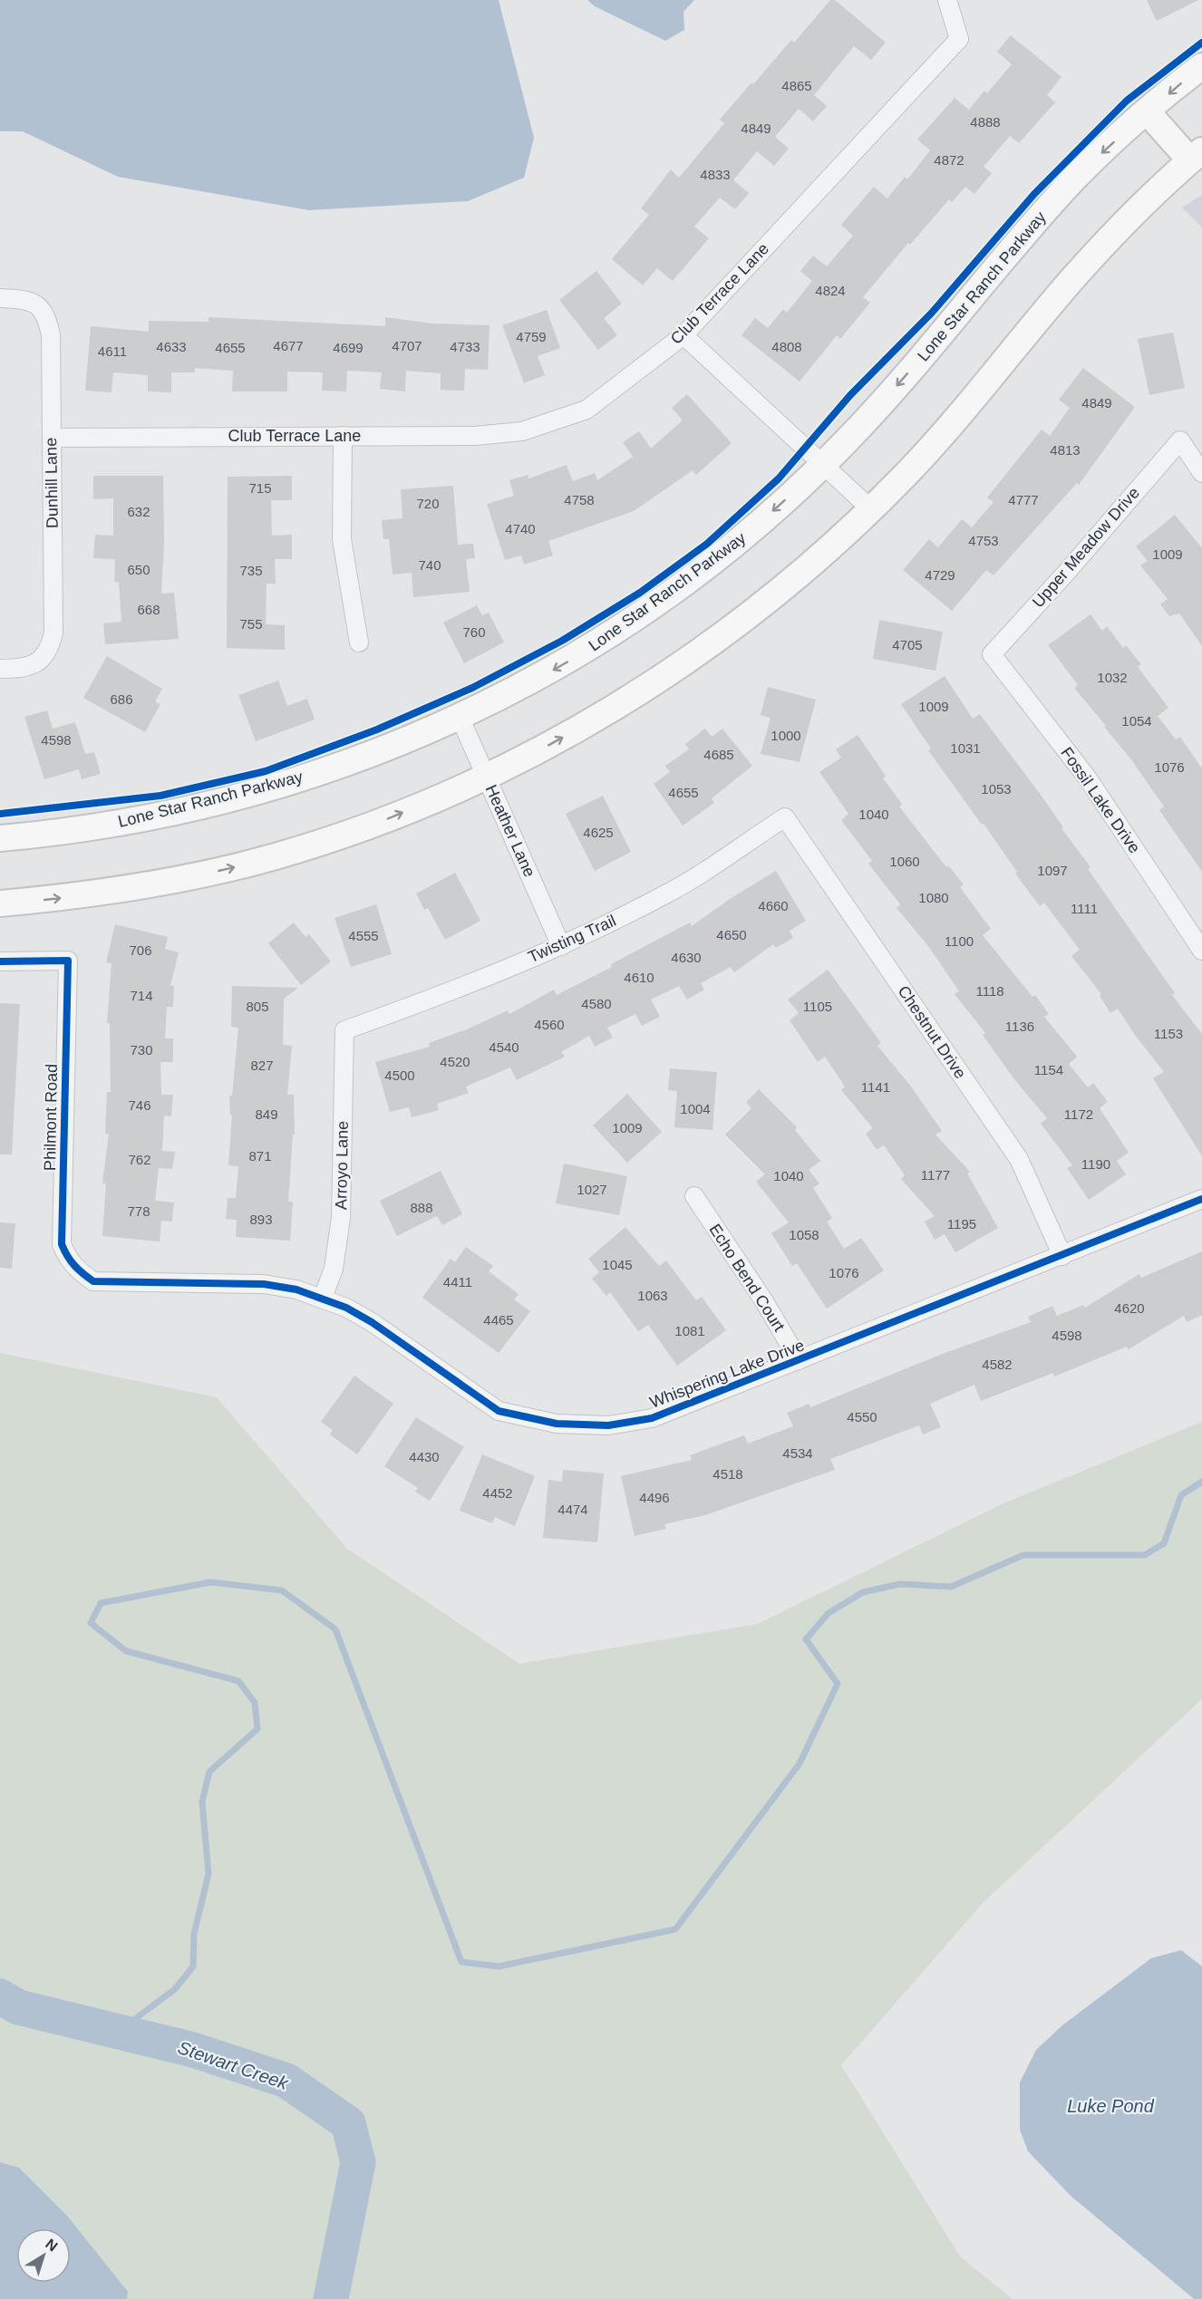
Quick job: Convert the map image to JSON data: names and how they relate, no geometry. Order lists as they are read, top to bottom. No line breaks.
{"streets":{"main road":["Lone Star Ranch Parkway"],"street":["Club Terrace Lane","Dunhill Lane","Upper Meadow Drive","Fossil Lake Drive","Heather Lane","Twisting Trail","Chestnut Drive","Philmont Road","Arroyo Lane","Echo Bend Court","Whispering Lake Drive"]},"crossings":[["Lone Star Ranch Parkway","Heather Lane"],["Club Terrace Lane","Dunhill Lane"],["Upper Meadow Drive","Fossil Lake Drive"],["Heather Lane","Twisting Trail"],["Twisting Trail","Chestnut Drive"],["Twisting Trail","Arroyo Lane"],["Chestnut Drive","Whispering Lake Drive"],["Philmont Road","Whispering Lake Drive"],["Arroyo Lane","Whispering Lake Drive"],["Echo Bend Court","Whispering Lake Drive"]],"water":["Stewart Creek","Luke Pond"],"house_numbers":["4865","4888","4849","4872","4833","4824","4759","4677","4707","4633","4733","4808","4655","4699","4611","4849","4813","715","4758","4777","720","632","4740","4753","1009","740","650","735","4729","668","755","760","4705","1032","686","1009","1054","1000","4598","1031","4685","1076","1053","4655","1040","4625","1060","1097","1080","4660","1111","4650","4555","1100","706","4630","4610","1118","714","4580","805","1105","4560","1136","1153","4540","730","4520","827","1154","4500","1141","746","1004","849","1172","1009","871","762","1190","1177","1040","1027","888","778","893","1195","1058","1045","1076","4411","1063","4620","4465","1081","4598","4582","4550","4534","4430","4518","4452","4496","4474"],"north":"top right"}
